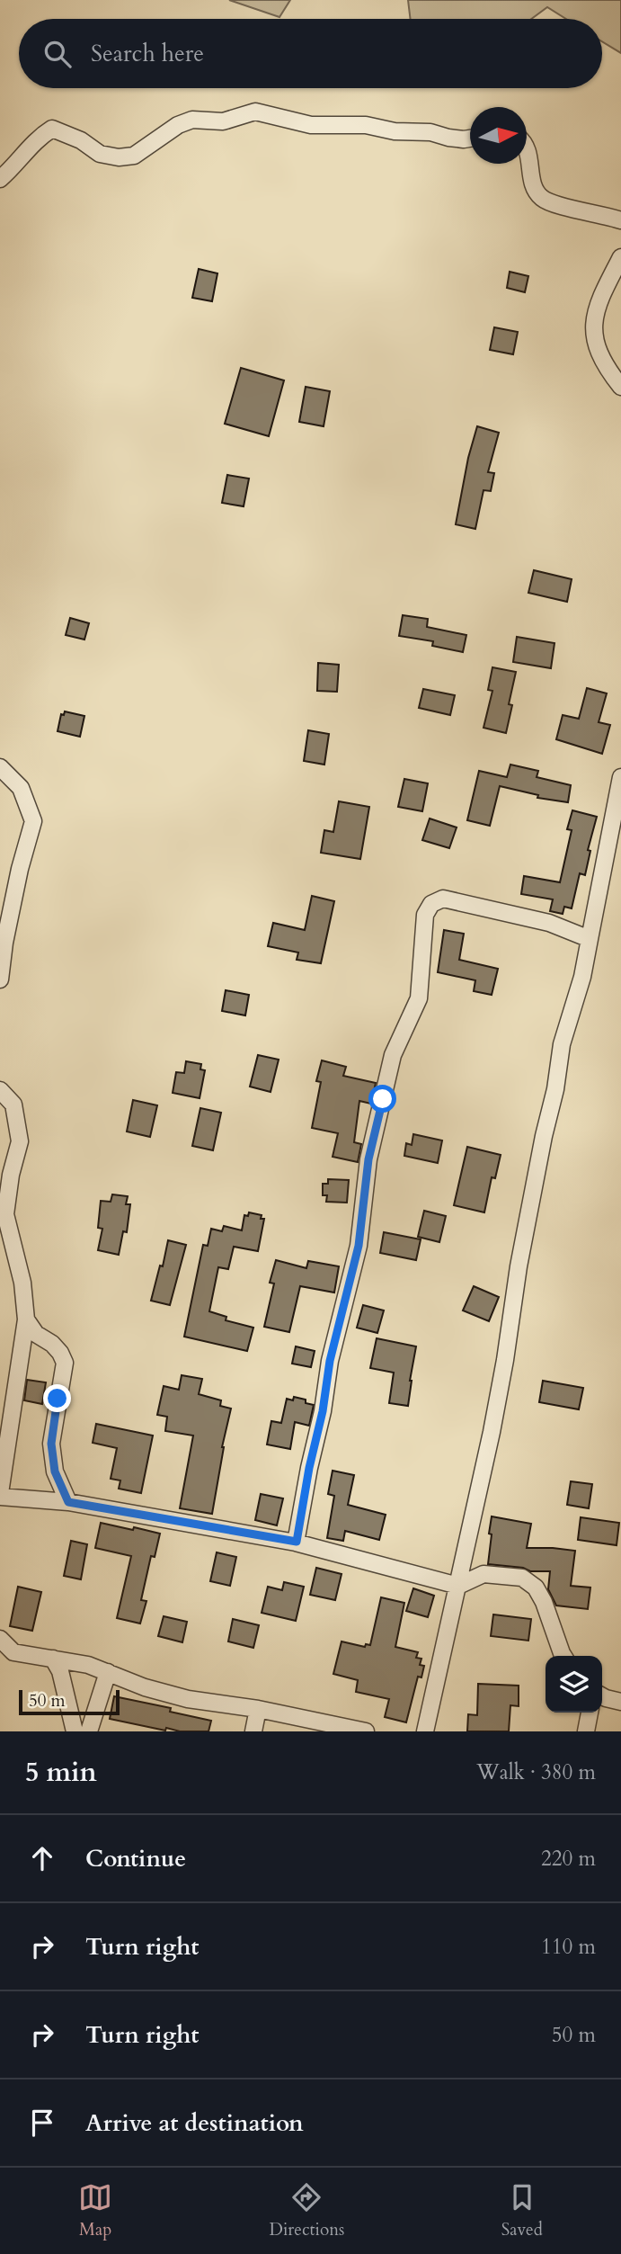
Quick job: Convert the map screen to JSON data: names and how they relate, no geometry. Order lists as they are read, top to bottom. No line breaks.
{"scale_bar":"50 m","north":"right","page":{"search":"Search here","scale":"50 m","heading":["5 min","Walk · 380 m"],"list":[["Continue","220 m"],["Turn right","110 m"],["Turn right","50 m"],"Arrive at destination"],"nav":["Map","Directions","Saved"]}}
